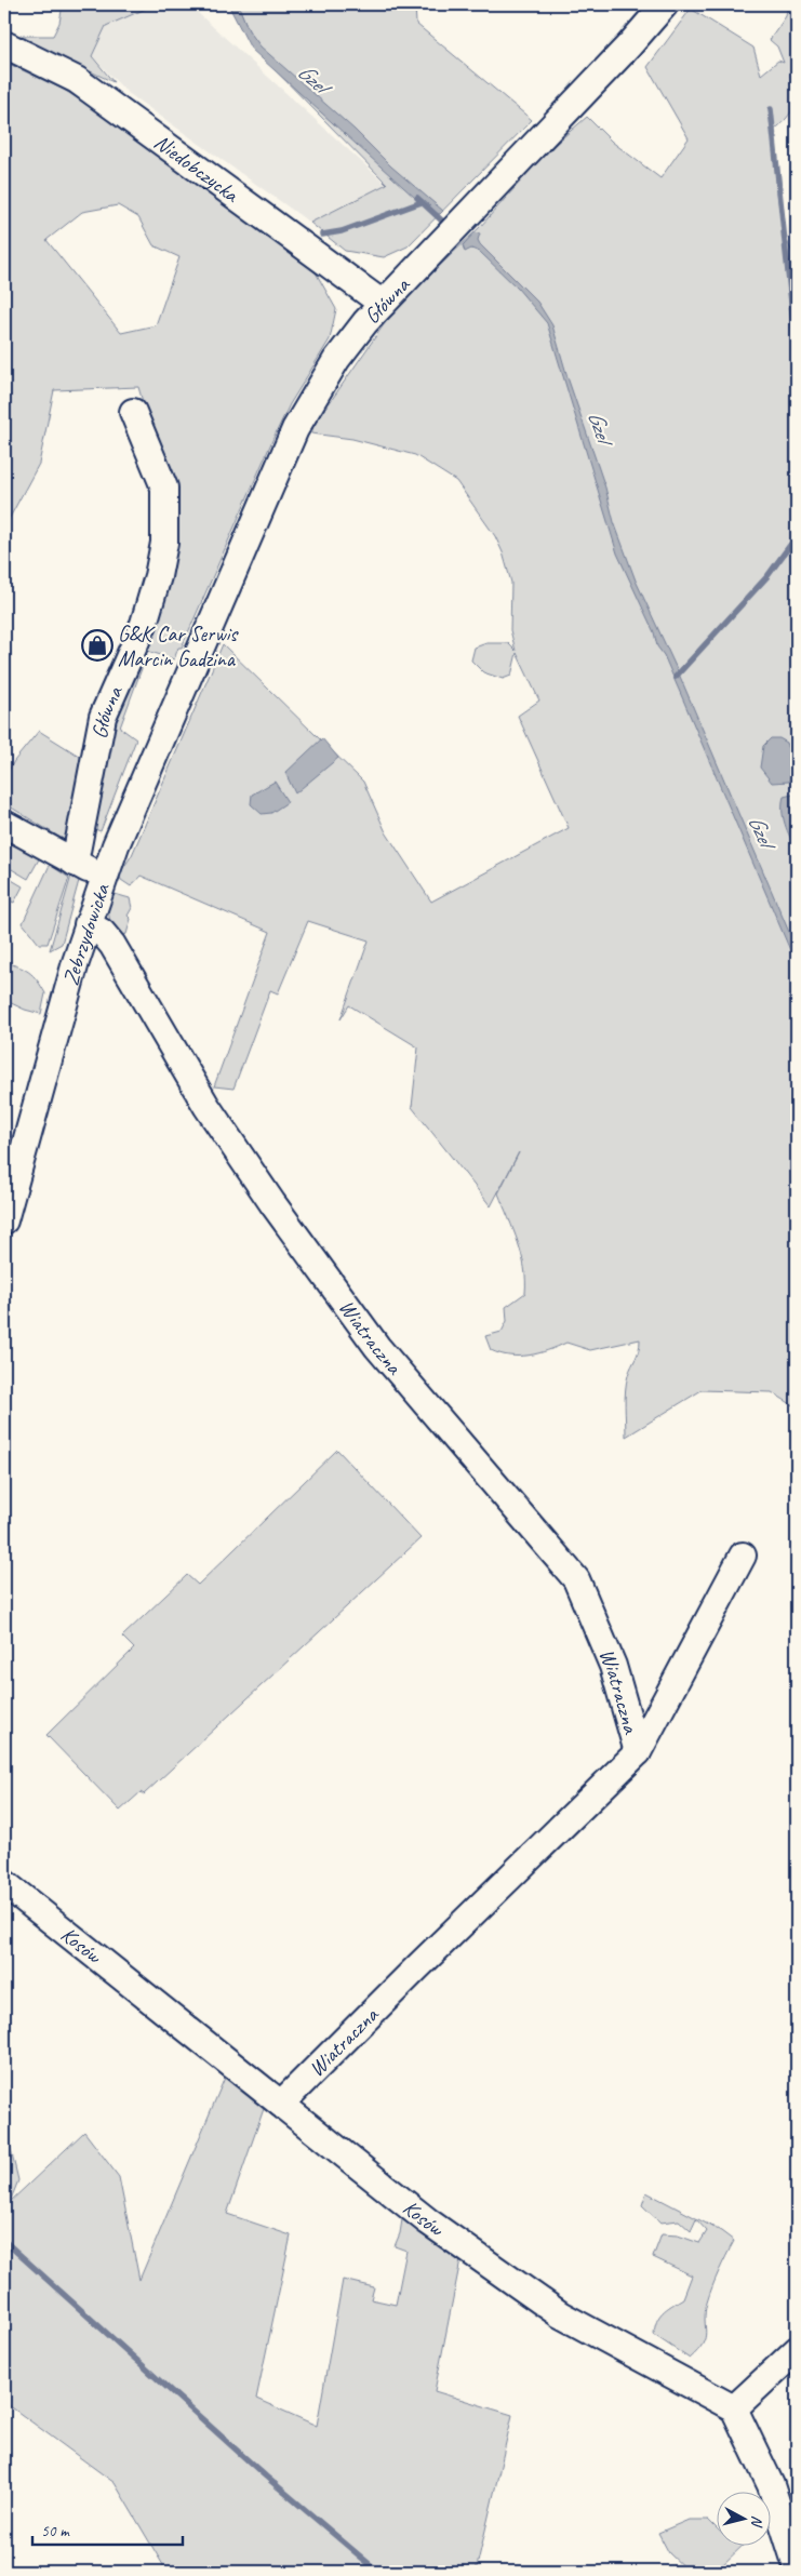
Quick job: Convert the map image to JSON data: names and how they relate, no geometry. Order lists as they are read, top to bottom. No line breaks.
{"streets":{"street":["Niedobczycka","Główna","Zebrzydowicka","Wiatraczna","Kosów"]},"crossings":[["Niedobczycka","Główna"],["Główna","Zebrzydowicka"],["Zebrzydowicka","Wiatraczna"],["Wiatraczna","Kosów"]],"water":["Gzel"],"places":{"shop":["G&K Car Serwis Marcin Gadzina"]},"scale_bar":"50 m","north":"right"}
